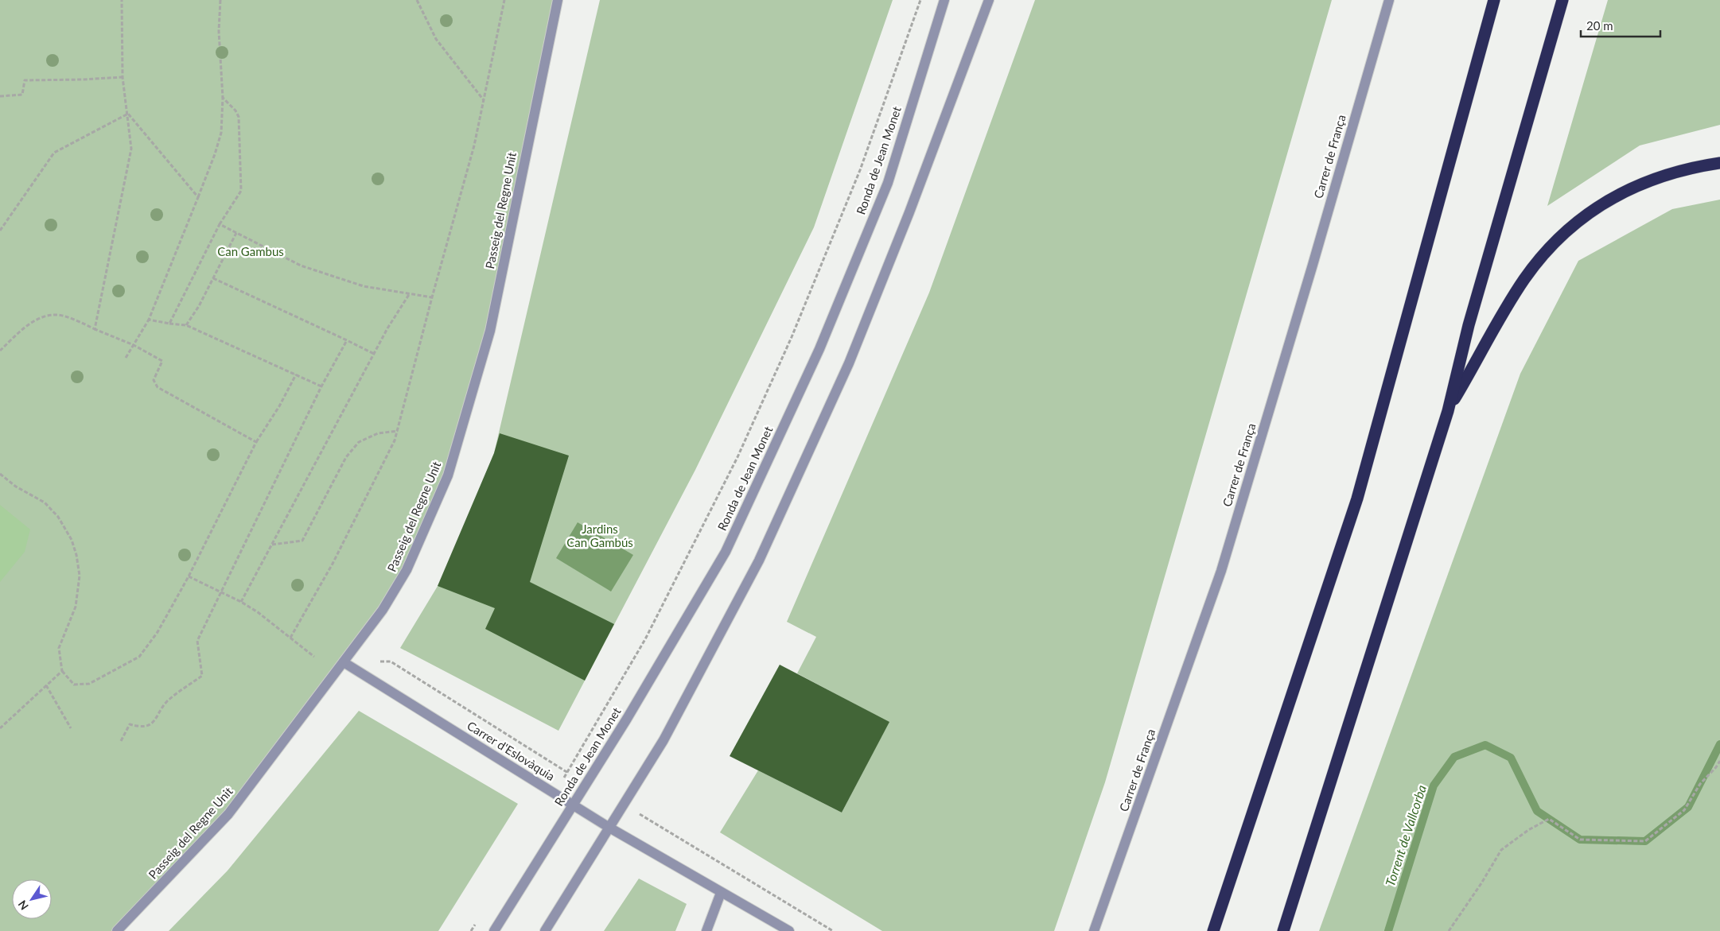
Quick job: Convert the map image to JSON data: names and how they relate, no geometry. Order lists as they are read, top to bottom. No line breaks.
{"streets":{"street":["Carrer de França","Ronda de Jean Monet","Passeig del Regne Unit","Carrer d'Eslovàquia"]},"crossings":[["Ronda de Jean Monet","Carrer d'Eslovàquia"],["Passeig del Regne Unit","Carrer d'Eslovàquia"]],"water":["Torrent de Vallcorba"],"parks":["Can Gambus","Jardins Can Gambús"],"scale_bar":"20 m","north":"bottom left"}
